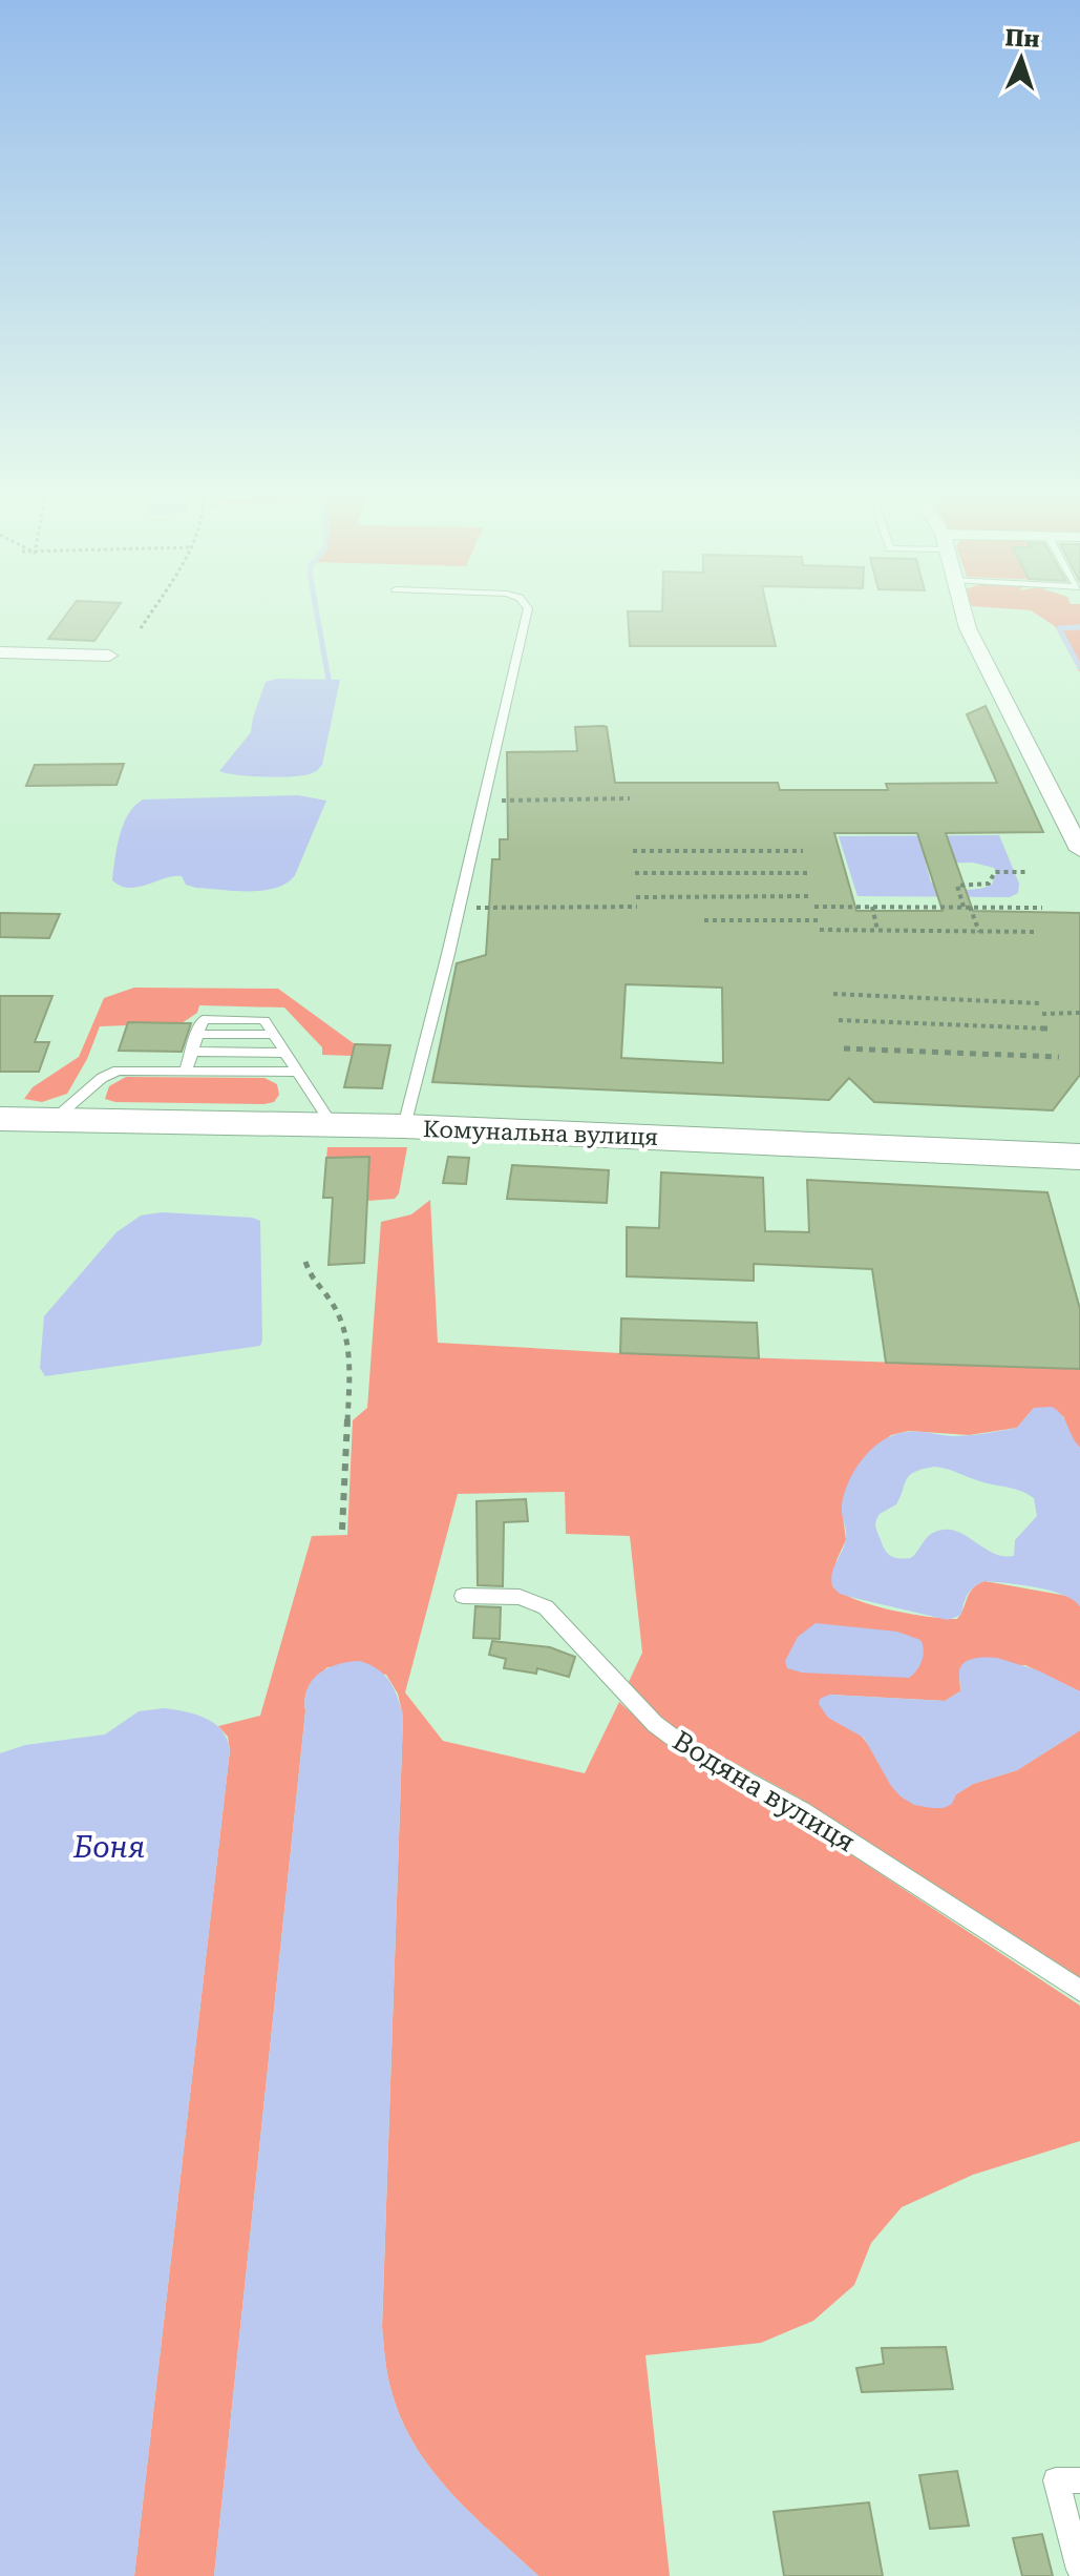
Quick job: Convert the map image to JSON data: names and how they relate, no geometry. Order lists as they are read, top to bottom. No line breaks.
{"streets":{"main road":["Комунальна вулиця"],"lane":["Водяна вулиця"]},"water":["Боня"],"north":"top"}
